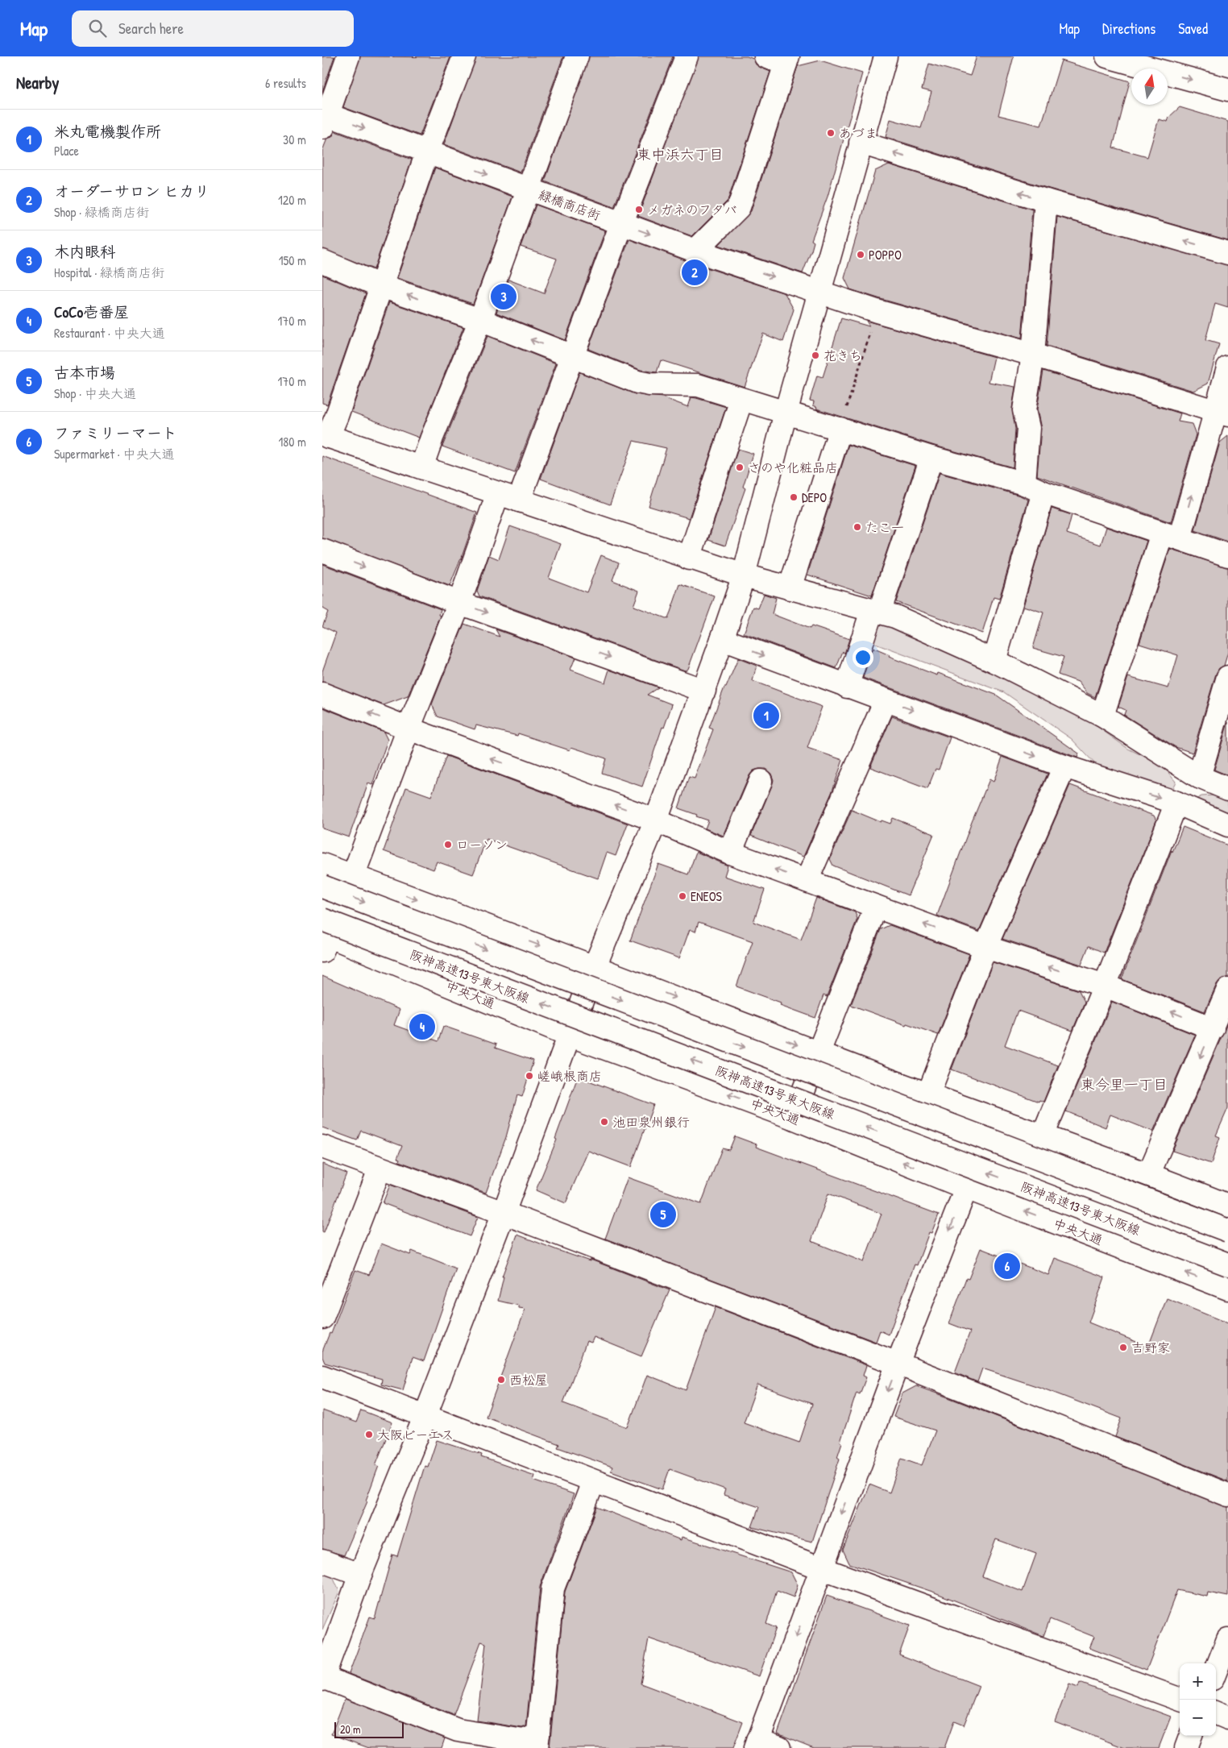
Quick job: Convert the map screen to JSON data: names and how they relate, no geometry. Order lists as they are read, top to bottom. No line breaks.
{"streets":{"main road":["緑橋商店街","阪神高速13号東大阪線","中央大通"]},"crossings":[["阪神高速13号東大阪線","中央大通"]],"districts":["東中浜六丁目","東今里一丁目"],"places":["あづま","メガネのフタバ","POPPO","花きち","さのや化粧品店","DEPO","たこ一","ローソン","ENEOS","嵯峨根商店","池田泉州銀行","吉野家","西松屋","大阪ビーエス"],"scale_bar":"20 m","north":"top","page":{"header":"Map","search":"Search here","nav":["Map","Directions","Saved"],"heading":["Nearby","6 results"],"list":[{"mark":"1","name":"米丸電機製作所","note":"Place","value":"30 m"},{"mark":"2","name":"オーダーサロン ヒカリ","note":"Shop · 緑橋商店街","value":"120 m"},{"mark":"3","name":"木内眼科","note":"Hospital · 緑橋商店街","value":"150 m"},{"mark":"4","name":"CoCo壱番屋","note":"Restaurant · 中央大通","value":"170 m"},{"mark":"5","name":"古本市場","note":"Shop · 中央大通","value":"170 m"},{"mark":"6","name":"ファミリーマート","note":"Supermarket · 中央大通","value":"180 m"}],"pins":["2","3","1","4","5","6"],"map_buttons":["+","−"],"scale":"20 m"}}
